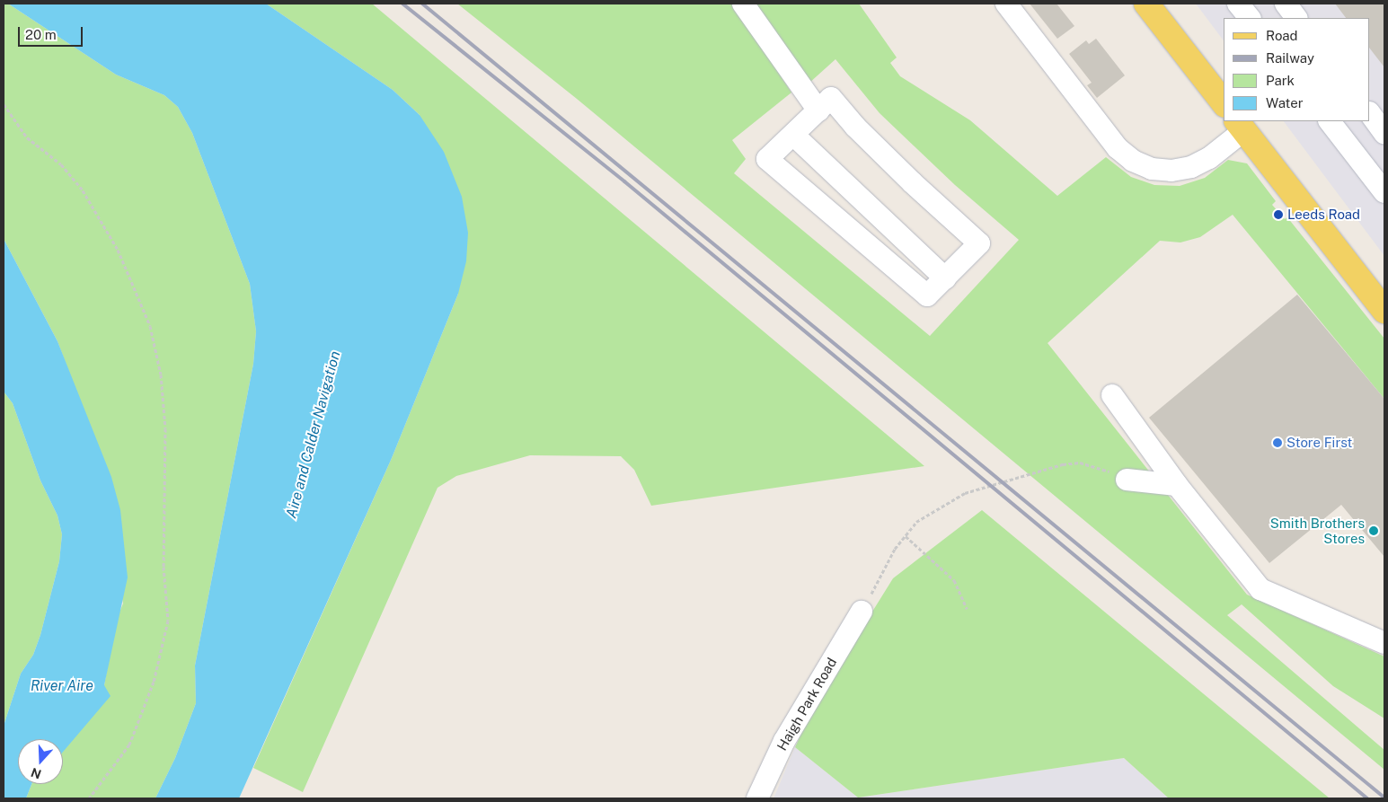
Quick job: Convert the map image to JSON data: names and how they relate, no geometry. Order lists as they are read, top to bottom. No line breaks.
{"streets":{"lane":["Haigh Park Road"]},"water":["Aire and Calder Navigation","River Aire"],"places":["Leeds Road","Store First","Smith Brothers Stores"],"legend":["Road","Railway","Park","Water"],"scale_bar":"20 m","north":"bottom"}
